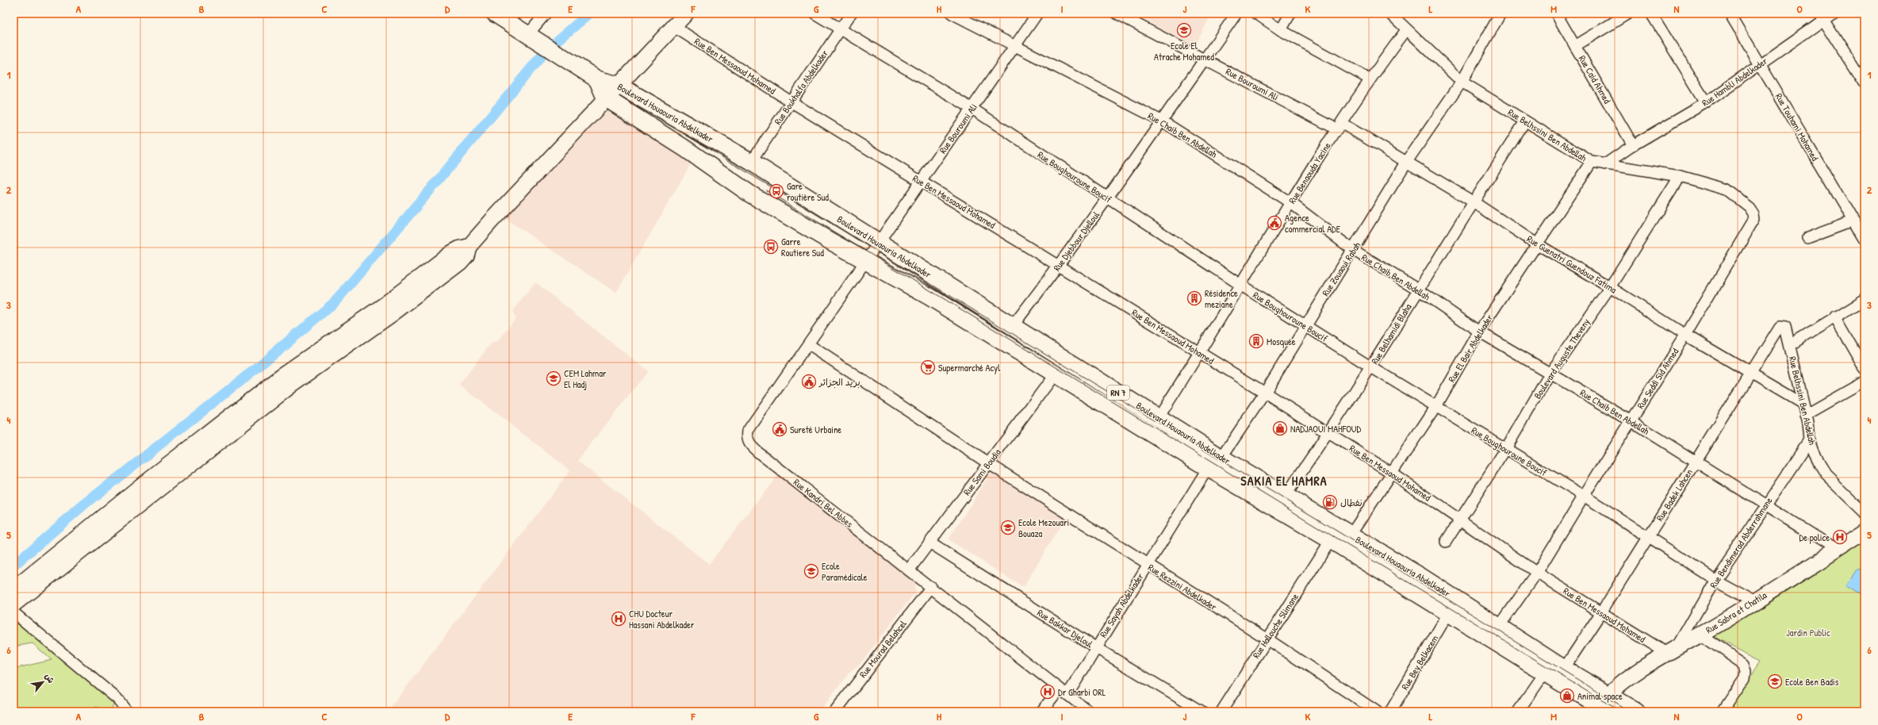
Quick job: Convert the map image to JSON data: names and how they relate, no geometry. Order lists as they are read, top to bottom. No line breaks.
{"streets":{"main road":["Boulevard Houaouria Abdelkader","RN 7","Rue Sabra et Chatila"],"street":["Rue Ben Messaoud Mohamed","Rue Caid Ahmed","Rue Hambli Abdelkader","Rue Bouroumi Ali","Rue Boukhalfa Abdelkader","Rue Touhami Mohamed","Rue Chaib Ben Abdellah","Rue Belhssini Ben Abdellah","Rue Benaouda Yacine","Rue Boughouroune Boucif","Rue Djebbour Djelloul","Rue Guenatri Guendouz Fatima","Rue Zouaoui Rabah","Rue Belhamidi Blaha","Rue El Bair Abdelkader","Boulevard Auguste Theveny","Rue Seddi Sid Ahmed","Rue Sami Boudia","Rue Badek Lahcen","Rue Kandri Bel Abbes","Rue Bendimerad Abderrahmane","Rue Rezzini Abdelkader","Rue Sayah Abdelkader","Rue Hallouche Slimane","Rue Bakkar Djeloul","Rue Mourad Belahcel","Rue Bey Belkacem"]},"crossings":[["Rue Ben Messaoud Mohamed","Rue Bouroumi Ali"],["Rue Ben Messaoud Mohamed","Rue Boukhalfa Abdelkader"],["Rue Ben Messaoud Mohamed","Rue Benaouda Yacine"],["Rue Ben Messaoud Mohamed","Rue Djebbour Djelloul"],["Rue Ben Messaoud Mohamed","Rue Zouaoui Rabah"],["Rue Ben Messaoud Mohamed","Rue Belhamidi Blaha"],["Rue Ben Messaoud Mohamed","Rue El Bair Abdelkader"],["Rue Ben Messaoud Mohamed","Boulevard Auguste Theveny"],["Rue Ben Messaoud Mohamed","Rue Seddi Sid Ahmed"],["Rue Ben Messaoud Mohamed","Rue Badek Lahcen"],["Rue Ben Messaoud Mohamed","Rue Bendimerad Abderrahmane"],["Rue Ben Messaoud Mohamed","Rue Sabra et Chatila"],["Rue Caid Ahmed","Rue Hambli Abdelkader"],["Rue Hambli Abdelkader","Rue Touhami Mohamed"],["Rue Hambli Abdelkader","Rue Belhssini Ben Abdellah"],["Rue Bouroumi Ali","Boulevard Houaouria Abdelkader"],["Rue Bouroumi Ali","Rue Chaib Ben Abdellah"],["Rue Bouroumi Ali","Rue Benaouda Yacine"],["Rue Bouroumi Ali","Rue Boughouroune Boucif"],["Rue Bouroumi Ali","Rue Djebbour Djelloul"],["Rue Bouroumi Ali","Rue Guenatri Guendouz Fatima"],["Rue Bouroumi Ali","Rue Kandri Bel Abbes"],["Rue Boukhalfa Abdelkader","Boulevard Houaouria Abdelkader"],["Rue Boukhalfa Abdelkader","Rue Boughouroune Boucif"],["Boulevard Houaouria Abdelkader","Rue Benaouda Yacine"],["Boulevard Houaouria Abdelkader","Rue Djebbour Djelloul"],["Boulevard Houaouria Abdelkader","Rue Zouaoui Rabah"],["Boulevard Houaouria Abdelkader","Rue Belhamidi Blaha"],["Boulevard Houaouria Abdelkader","Rue El Bair Abdelkader"],["Boulevard Houaouria Abdelkader","Rue Seddi Sid Ahmed"],["Boulevard Houaouria Abdelkader","RN 7"],["Boulevard Houaouria Abdelkader","Rue Sami Boudia"],["Boulevard Houaouria Abdelkader","Rue Badek Lahcen"],["Boulevard Houaouria Abdelkader","Rue Kandri Bel Abbes"],["Boulevard Houaouria Abdelkader","Rue Sayah Abdelkader"],["Boulevard Houaouria Abdelkader","Rue Sabra et Chatila"],["Boulevard Houaouria Abdelkader","Rue Hallouche Slimane"],["Boulevard Houaouria Abdelkader","Rue Bey Belkacem"],["Rue Chaib Ben Abdellah","Rue Benaouda Yacine"],["Rue Chaib Ben Abdellah","Rue Djebbour Djelloul"],["Rue Chaib Ben Abdellah","Rue Zouaoui Rabah"],["Rue Chaib Ben Abdellah","Rue Belhamidi Blaha"],["Rue Chaib Ben Abdellah","Rue El Bair Abdelkader"],["Rue Chaib Ben Abdellah","Boulevard Auguste Theveny"],["Rue Chaib Ben Abdellah","Rue Seddi Sid Ahmed"],["Rue Chaib Ben Abdellah","Rue Badek Lahcen"],["Rue Chaib Ben Abdellah","Rue Bendimerad Abderrahmane"],["Rue Chaib Ben Abdellah","Rue Sabra et Chatila"],["Rue Belhssini Ben Abdellah","Rue Benaouda Yacine"],["Rue Belhssini Ben Abdellah","Rue Guenatri Guendouz Fatima"],["Rue Belhssini Ben Abdellah","Rue Zouaoui Rabah"],["Rue Belhssini Ben Abdellah","Rue Belhamidi Blaha"],["Rue Belhssini Ben Abdellah","Rue El Bair Abdelkader"],["Rue Belhssini Ben Abdellah","Boulevard Auguste Theveny"],["Rue Belhssini Ben Abdellah","Rue Seddi Sid Ahmed"],["Rue Belhssini Ben Abdellah","Rue Badek Lahcen"],["Rue Belhssini Ben Abdellah","Rue Bendimerad Abderrahmane"],["Rue Benaouda Yacine","Rue Boughouroune Boucif"],["Rue Benaouda Yacine","Rue Guenatri Guendouz Fatima"],["Rue Boughouroune Boucif","Rue Djebbour Djelloul"],["Rue Boughouroune Boucif","Rue Zouaoui Rabah"],["Rue Boughouroune Boucif","Rue Belhamidi Blaha"],["Rue Boughouroune Boucif","Rue El Bair Abdelkader"],["Rue Boughouroune Boucif","Boulevard Auguste Theveny"],["Rue Boughouroune Boucif","Rue Seddi Sid Ahmed"],["Rue Boughouroune Boucif","Rue Badek Lahcen"],["Rue Boughouroune Boucif","Rue Bendimerad Abderrahmane"],["Rue Boughouroune Boucif","Rue Sabra et Chatila"],["Rue Guenatri Guendouz Fatima","Rue Zouaoui Rabah"],["Rue Guenatri Guendouz Fatima","Rue Belhamidi Blaha"],["Rue Guenatri Guendouz Fatima","Rue El Bair Abdelkader"],["Rue Guenatri Guendouz Fatima","Boulevard Auguste Theveny"],["Rue Guenatri Guendouz Fatima","Rue Seddi Sid Ahmed"],["Rue Guenatri Guendouz Fatima","Rue Badek Lahcen"],["Rue El Bair Abdelkader","Rue Hallouche Slimane"],["Rue Sami Boudia","Rue Kandri Bel Abbes"],["Rue Sami Boudia","Rue Rezzini Abdelkader"],["Rue Sami Boudia","Rue Bakkar Djeloul"],["Rue Kandri Bel Abbes","Rue Rezzini Abdelkader"],["Rue Kandri Bel Abbes","Rue Sayah Abdelkader"],["Rue Kandri Bel Abbes","Rue Mourad Belahcel"],["Rue Bendimerad Abderrahmane","Rue Sabra et Chatila"],["Rue Rezzini Abdelkader","Rue Sayah Abdelkader"],["Rue Rezzini Abdelkader","Rue Hallouche Slimane"],["Rue Sayah Abdelkader","Rue Bakkar Djeloul"]],"districts":["SAKIA EL HAMRA"],"parks":["Jardin Public"],"places":{"school or university":["Ecole El Atrache Mohamed","CEM Lahmar El Hadj","Ecole Mezouari Bouaza","Ecole Paramédicale","Ecole Ben Badis"],"bus stop":["Gare routière Sud","Garre Routiere Sud"],"public building":["Agence commercial ADE","بريد الجزائر","Sureté Urbaine"],"building":["Résidence meziane","Mosquée"],"supermarket":["Supermarché Acyl"],"shop":["NADJAOUI MAHFOUD","Animal space"],"fuel station":["نفطال"],"hospital":["De police","CHU Docteur Hassani Abdelkader","Dr Gharbi ORL"]},"north":"top right","grid":{"columns":["A","B","C","D","E","F","G","H","I","J","K","L","M","N","O"],"rows":["1","2","3","4","5","6"]}}
